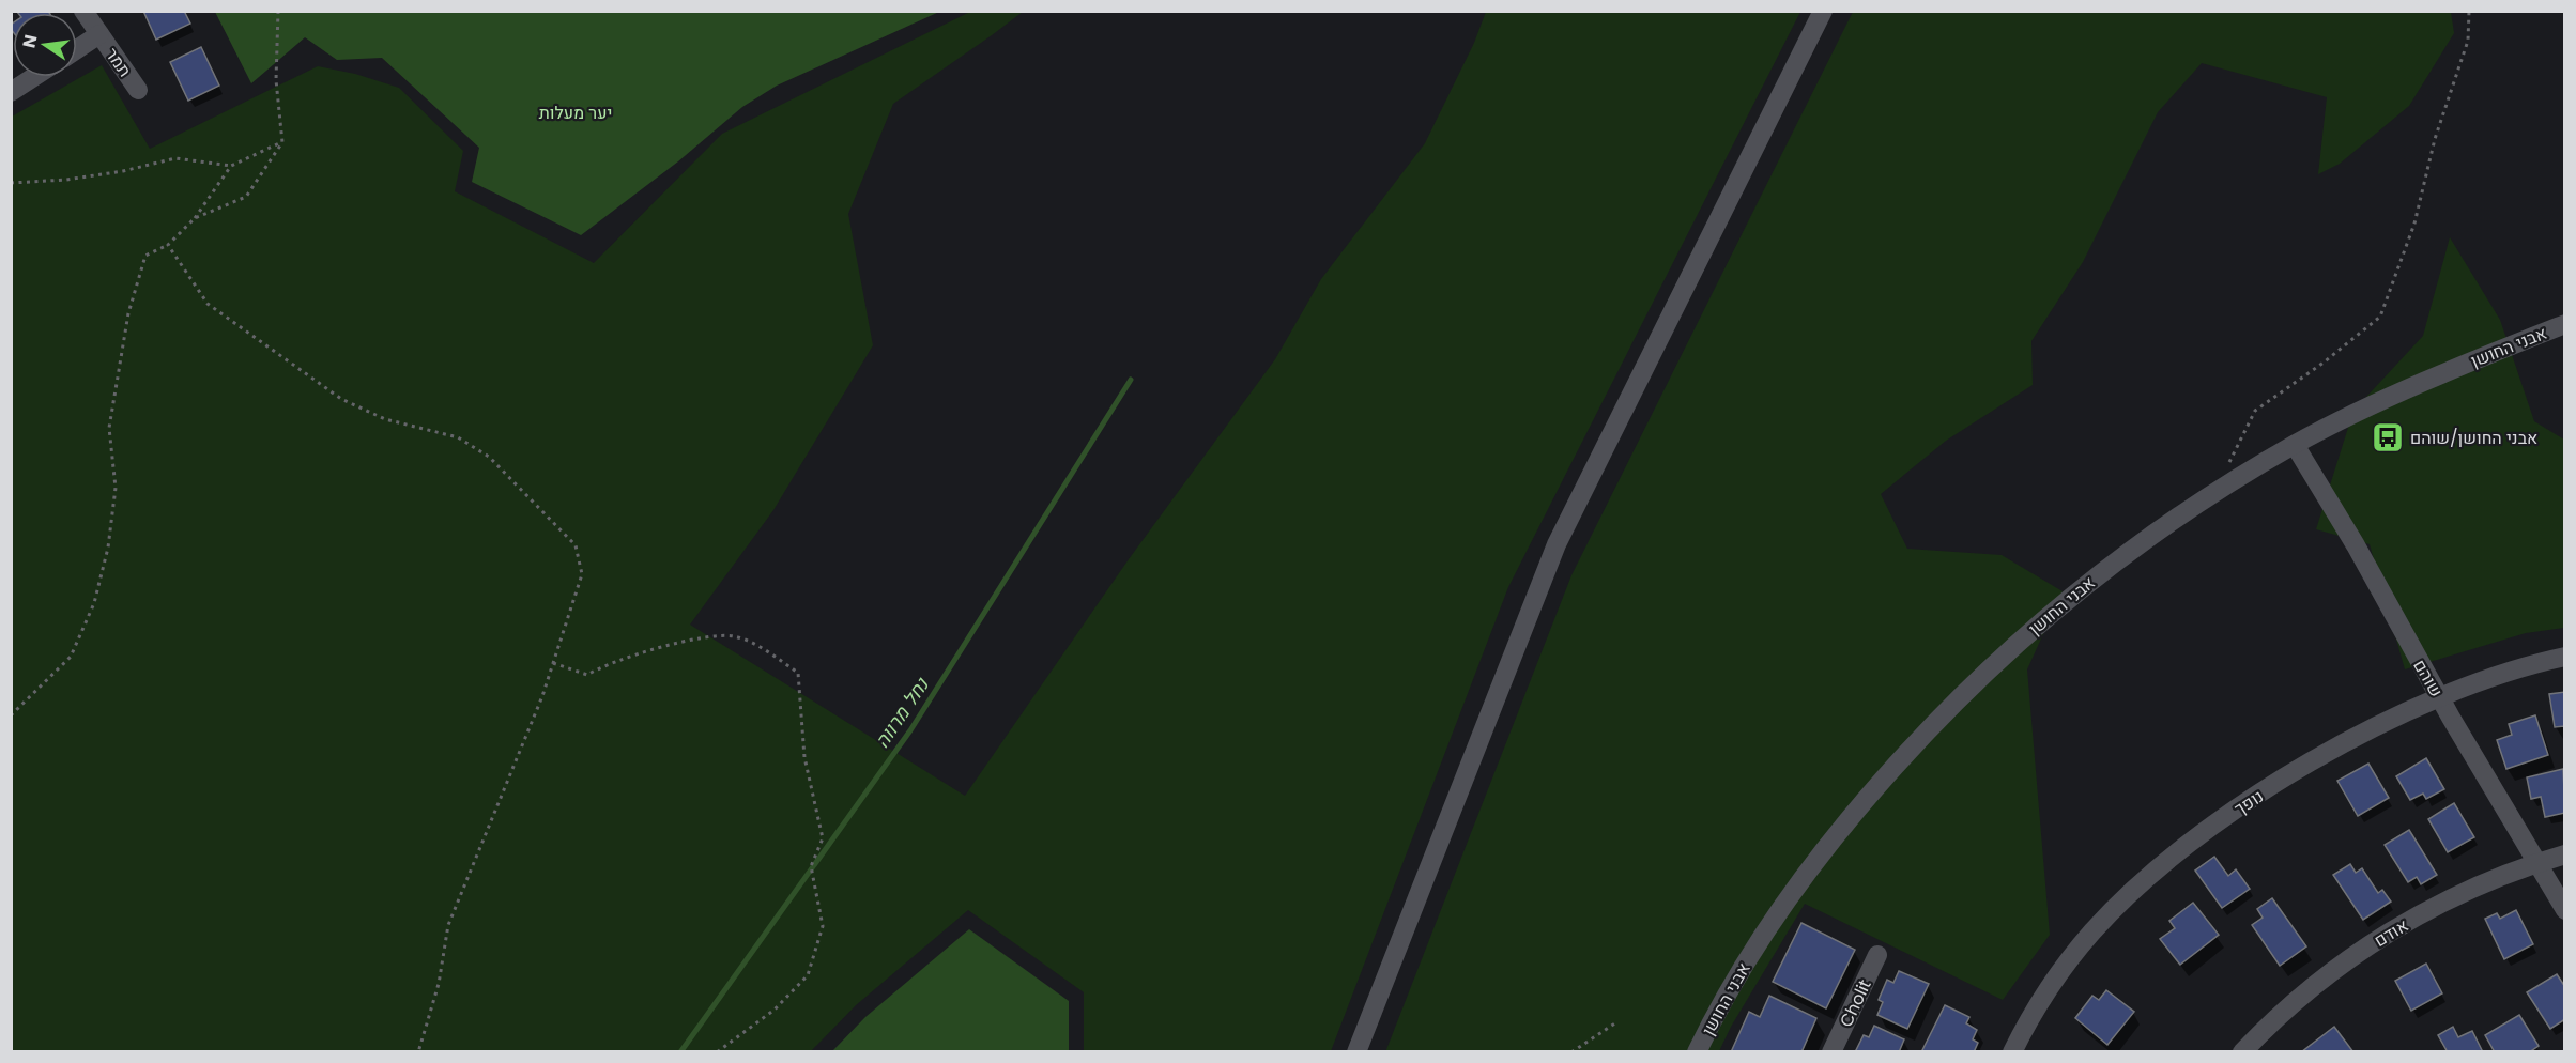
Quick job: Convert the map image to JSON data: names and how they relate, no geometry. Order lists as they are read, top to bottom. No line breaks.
{"streets":{"street":["תמר","אבני החושן","שוהם","נופך","אודם","Cholit"]},"crossings":[["אבני החושן","שוהם"],["שוהם","נופך"],["שוהם","אודם"]],"water":["נחל מרווה"],"parks":["יער מעלות"],"places":{"bus stop":["אבני החושן/שוהם"]},"north":"left"}
